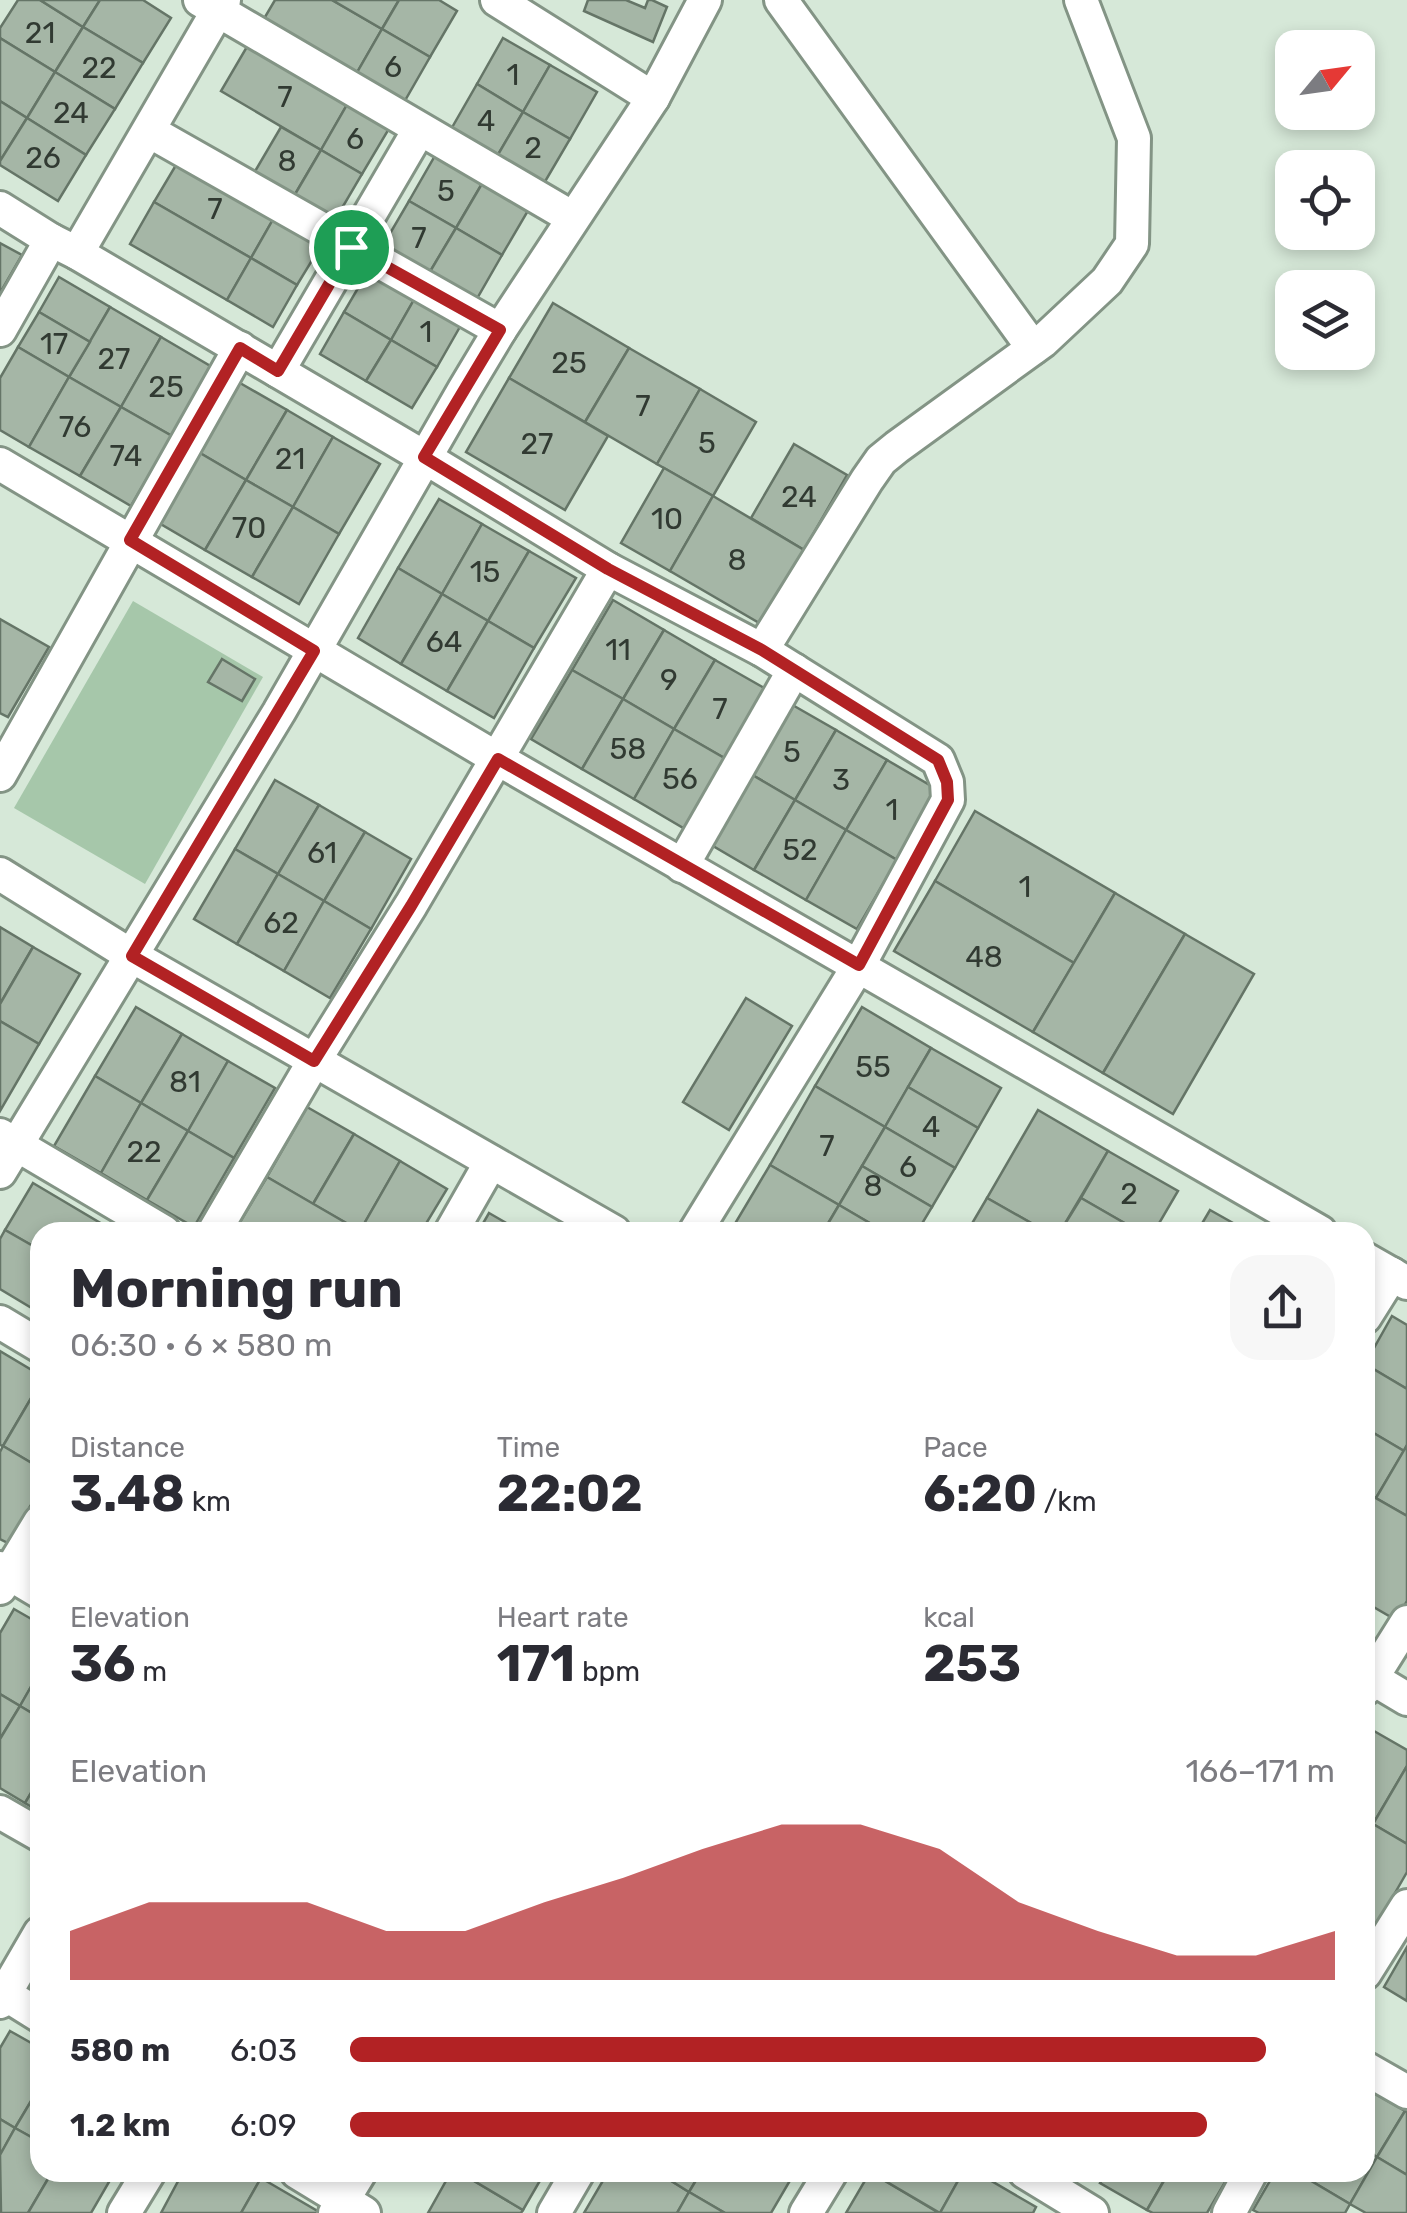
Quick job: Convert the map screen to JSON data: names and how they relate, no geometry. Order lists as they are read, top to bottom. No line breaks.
{"house_numbers":["21","6","22","1","7","24","4","6","2","26","8","5","7","7","1","17","27","25","25","7","76","5","27","74","21","24","10","70","8","15","64","11","9","7","58","5","56","3","1","52","61","1","62","48","55","81","4","7","22","6","8","2"],"north":"top right","page":{"heading":["Morning run","06:30 · 6 × 580 m"],"stats":[["Distance","3.48 km"],["Time","22:02"],["Pace","6:20 /km"],["Elevation","36 m"],["Heart rate","171 bpm"],["kcal","253"]],"chart":["Elevation","166–171 m"],"list":[{"name":"580 m","note":"6:03"},{"name":"1.2 km","note":"6:09"}]}}
